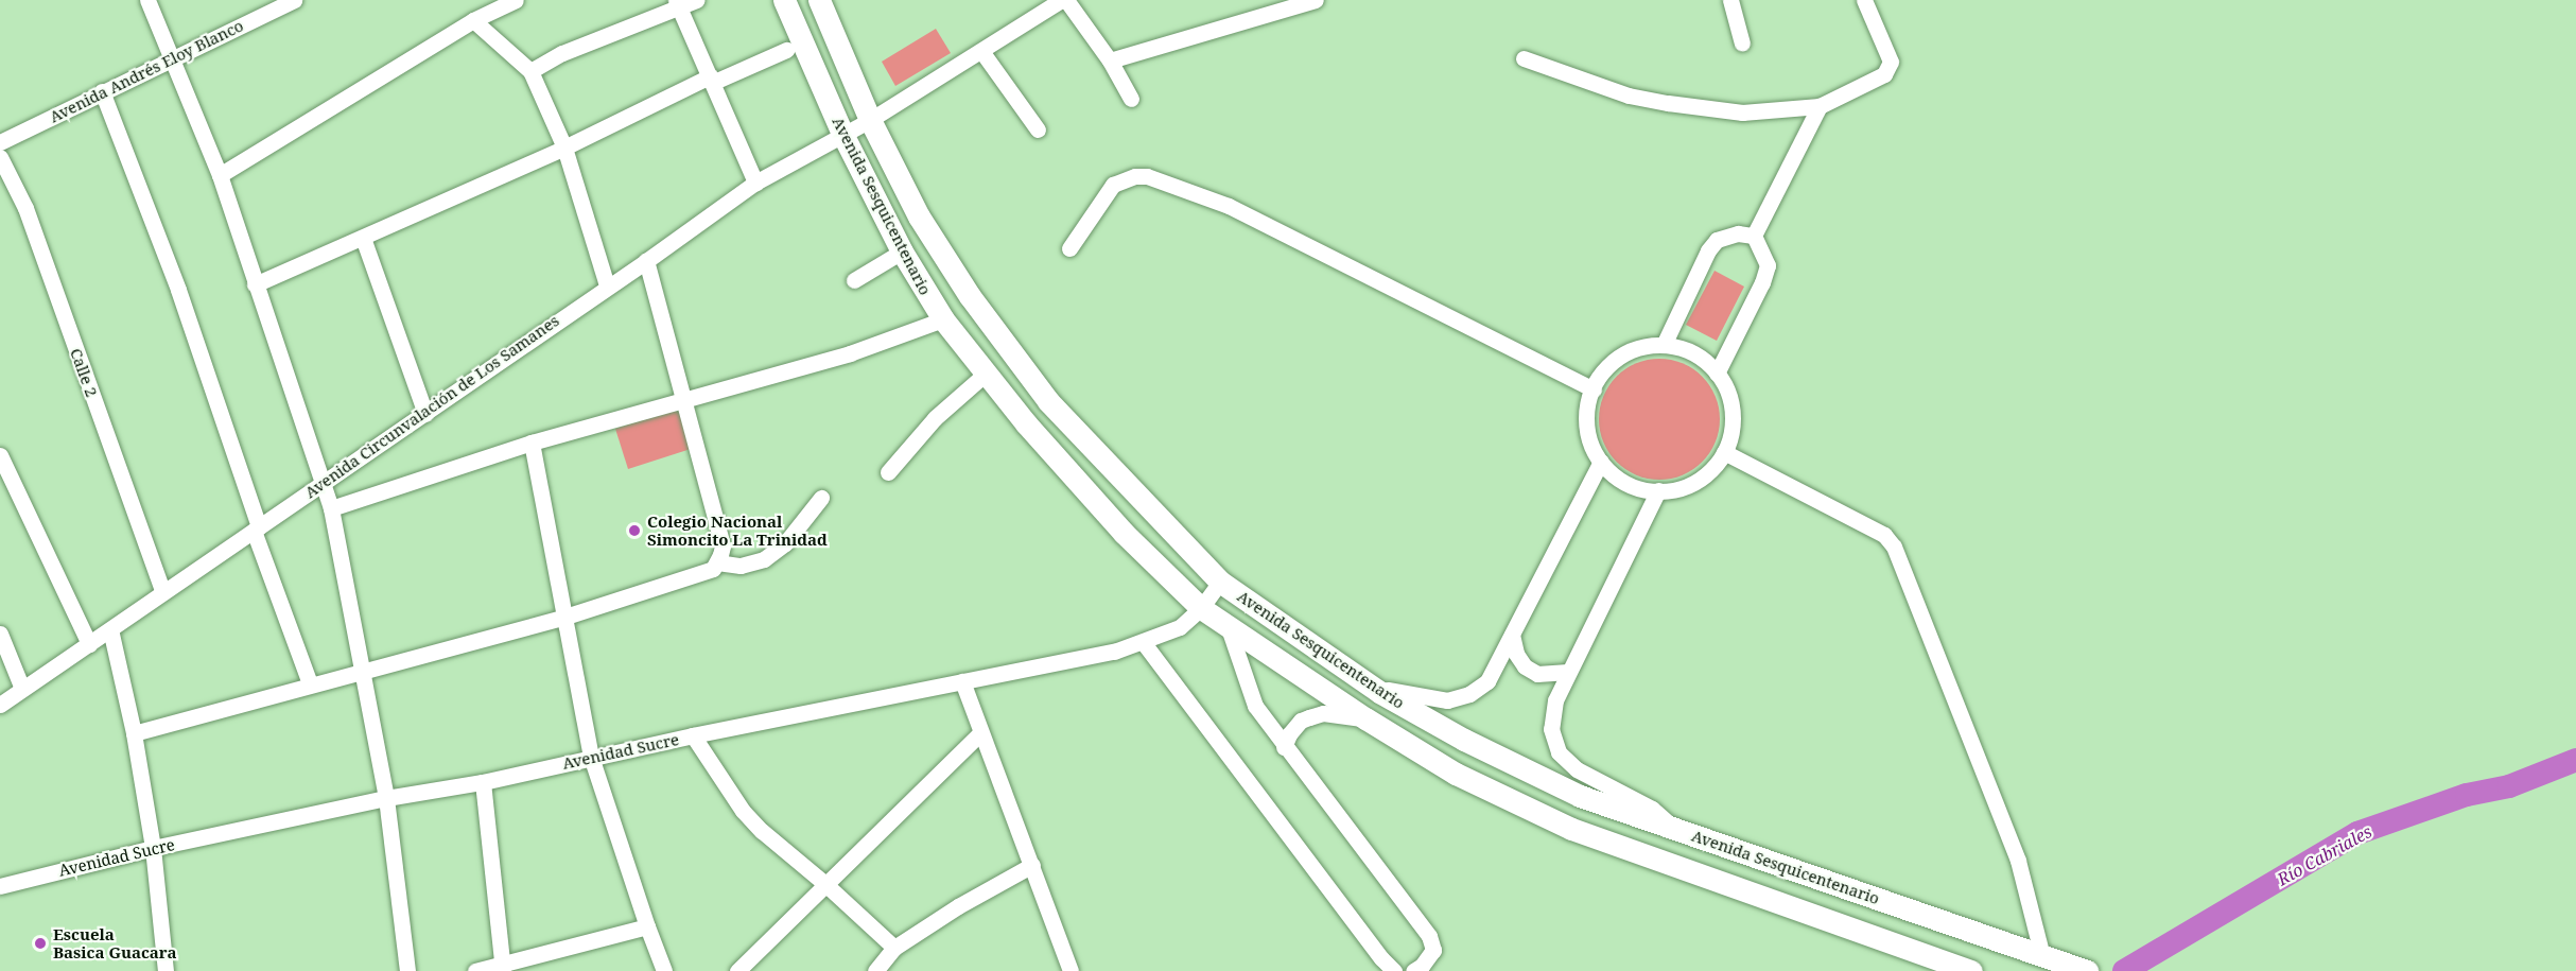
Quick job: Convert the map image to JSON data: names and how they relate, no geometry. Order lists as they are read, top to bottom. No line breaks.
{"streets":{"main road":["Avenida Sesquicentenario"],"street":["Avenida Andrés Eloy Blanco","Calle 2","Avenida Circunvalación de Los Samanes","Avenidad Sucre"]},"crossings":[["Avenida Sesquicentenario","Avenida Circunvalación de Los Samanes"],["Avenida Sesquicentenario","Avenidad Sucre"],["Calle 2","Avenida Circunvalación de Los Samanes"]],"water":["Río Cabriales"],"places":["Colegio Nacional Simoncito La Trinidad","Escuela Basica Guacara"]}
